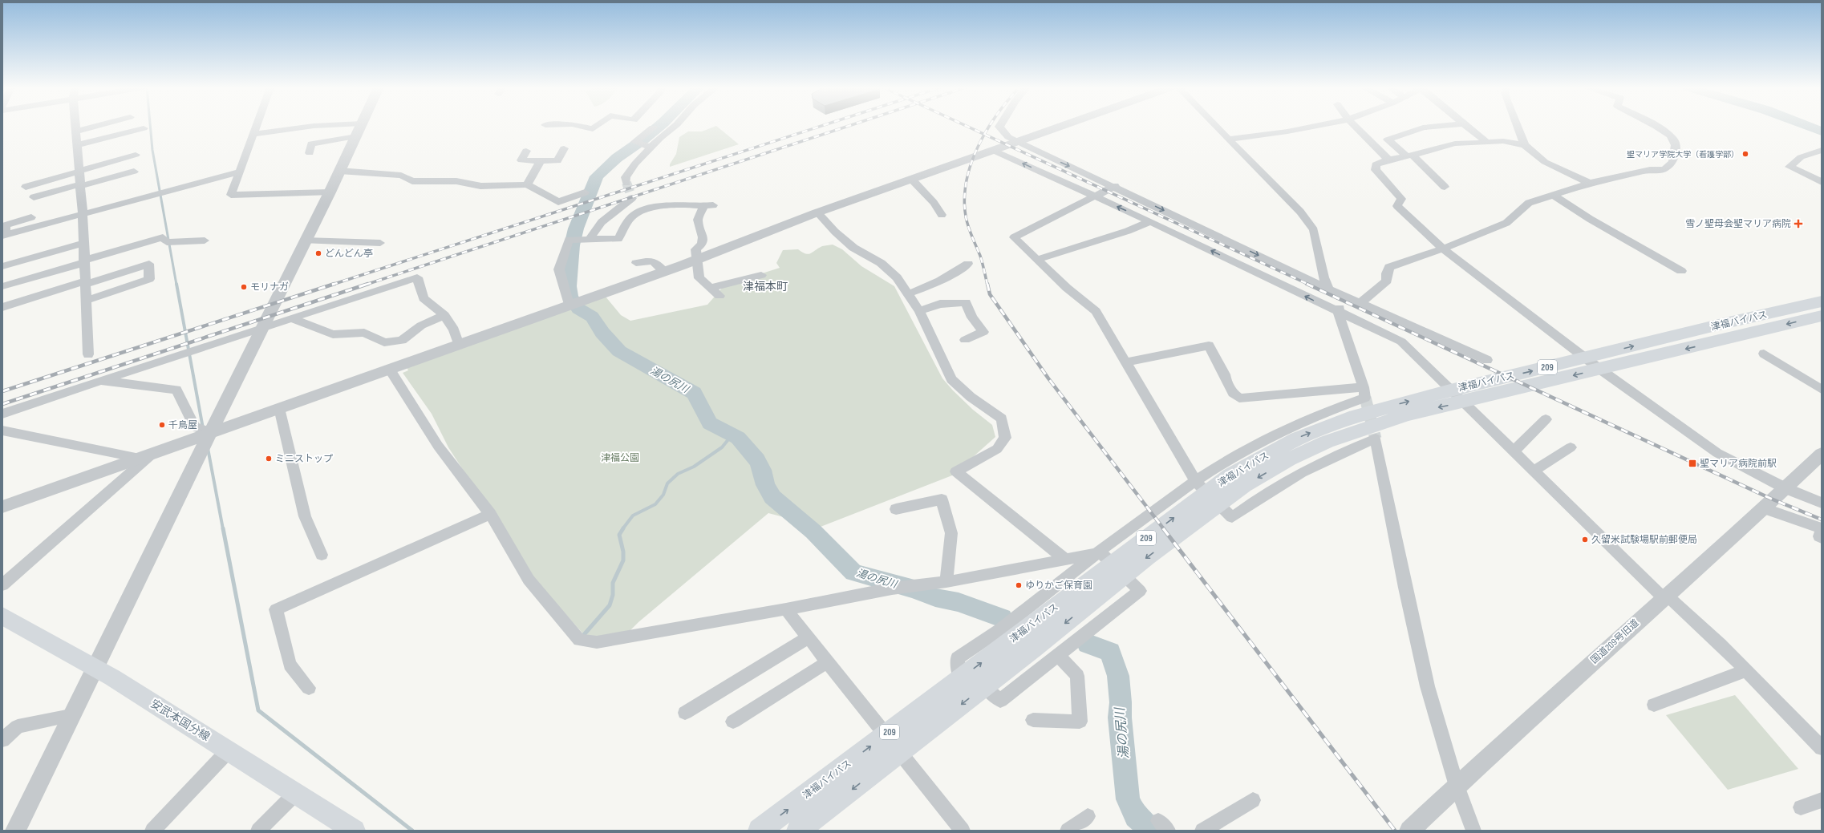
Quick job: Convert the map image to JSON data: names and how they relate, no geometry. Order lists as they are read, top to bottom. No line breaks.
{"streets":{"highway":["津福バイパス","209"],"main road":["安武本国分線"],"street":["国道209号旧道"]},"districts":["津福本町"],"water":["湯の尻川"],"parks":["津福公園"],"places":{"other":["聖マリア学院大学（看護学部）","どんどん亭","モリナガ","千鳥屋","ミニストップ","久留米試験場駅前郵便局","ゆりかご保育園"],"health":["雪ノ聖母会聖マリア病院"],"transit":["聖マリア病院前駅"]}}
